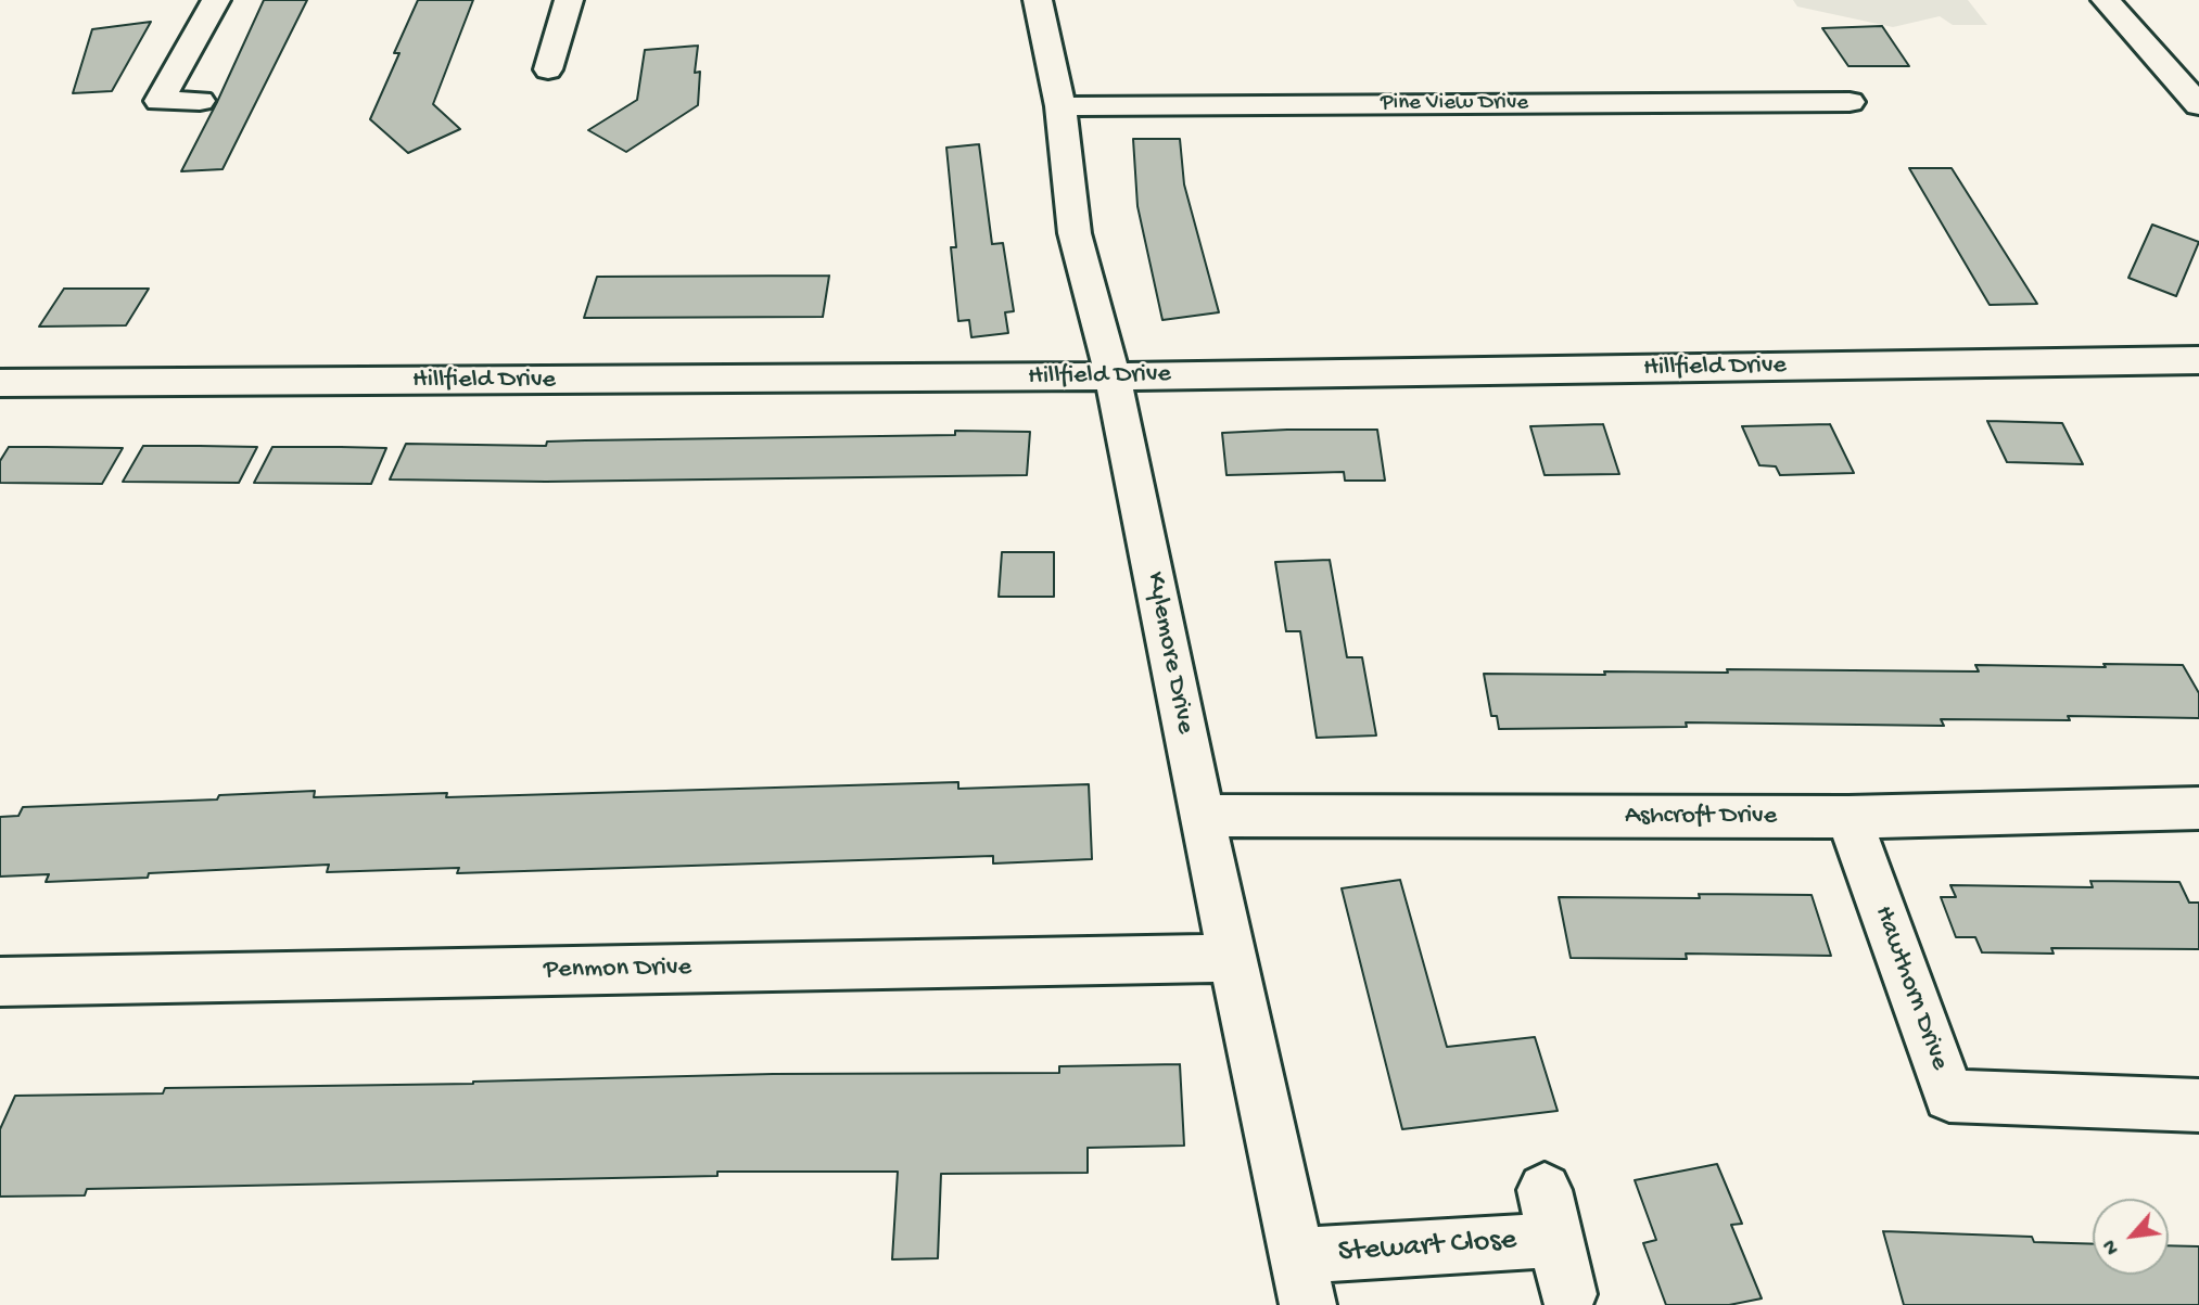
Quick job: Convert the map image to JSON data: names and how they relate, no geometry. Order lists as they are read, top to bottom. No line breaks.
{"streets":{"street":["Pine View Drive","Hillfield Drive","Kylemore Drive","Ashcroft Drive","Penmon Drive","Hawthorn Drive","Stewart Close"]},"crossings":[["Pine View Drive","Kylemore Drive"],["Hillfield Drive","Kylemore Drive"],["Kylemore Drive","Ashcroft Drive"],["Kylemore Drive","Penmon Drive"],["Kylemore Drive","Stewart Close"],["Ashcroft Drive","Hawthorn Drive"]],"north":"bottom left"}
